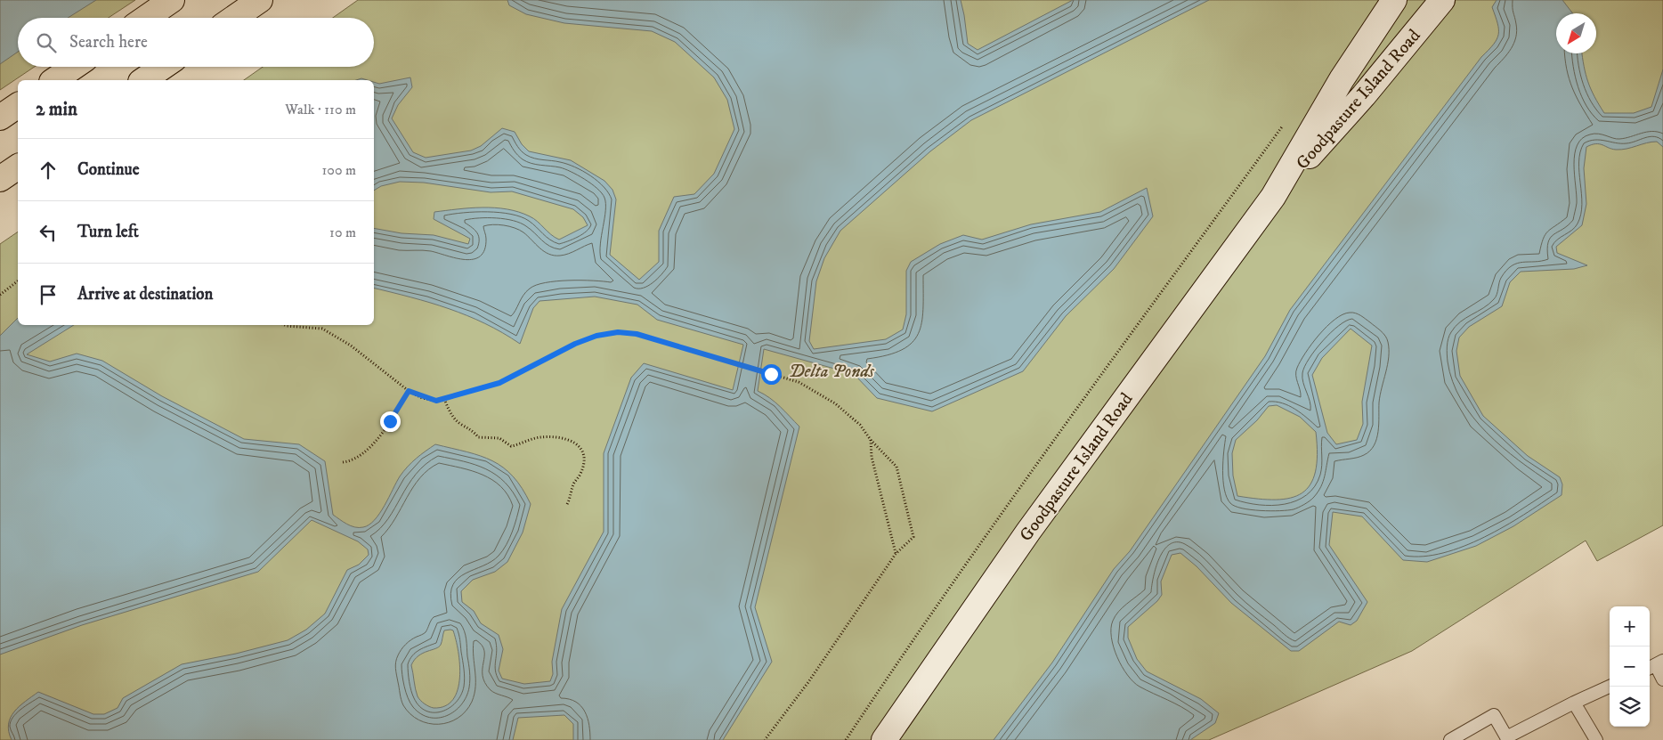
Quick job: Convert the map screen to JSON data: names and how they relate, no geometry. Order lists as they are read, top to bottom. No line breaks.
{"streets":{"main road":["Goodpasture Island Road"]},"parks":["Delta Ponds"],"north":"bottom left","page":{"search":"Search here","heading":["2 min","Walk · 110 m"],"list":[["Continue","100 m"],["Turn left","10 m"],"Arrive at destination"],"map_buttons":["+","−"]}}
